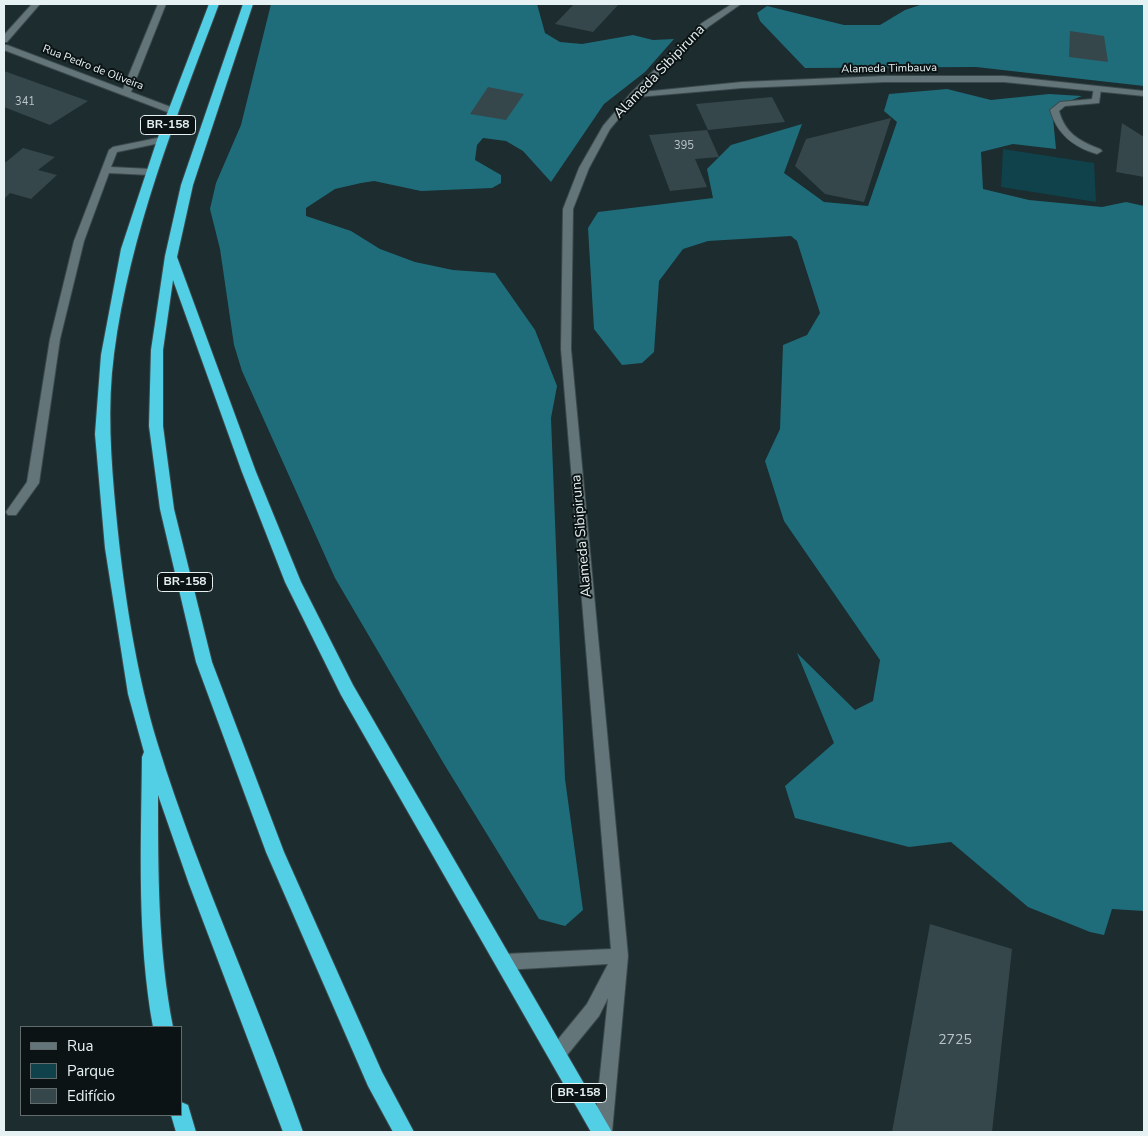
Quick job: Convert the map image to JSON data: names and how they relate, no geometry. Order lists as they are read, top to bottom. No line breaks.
{"streets":{"highway":["BR-158"],"street":["Rua Pedro de Oliveira","Alameda Timbauva","Alameda Sibipiruna"]},"crossings":[["Rua Pedro de Oliveira","BR-158"],["Alameda Timbauva","Alameda Sibipiruna"],["Alameda Sibipiruna","BR-158"]],"house_numbers":["341","395","2725"],"legend":["Rua","Parque","Edifício"]}
